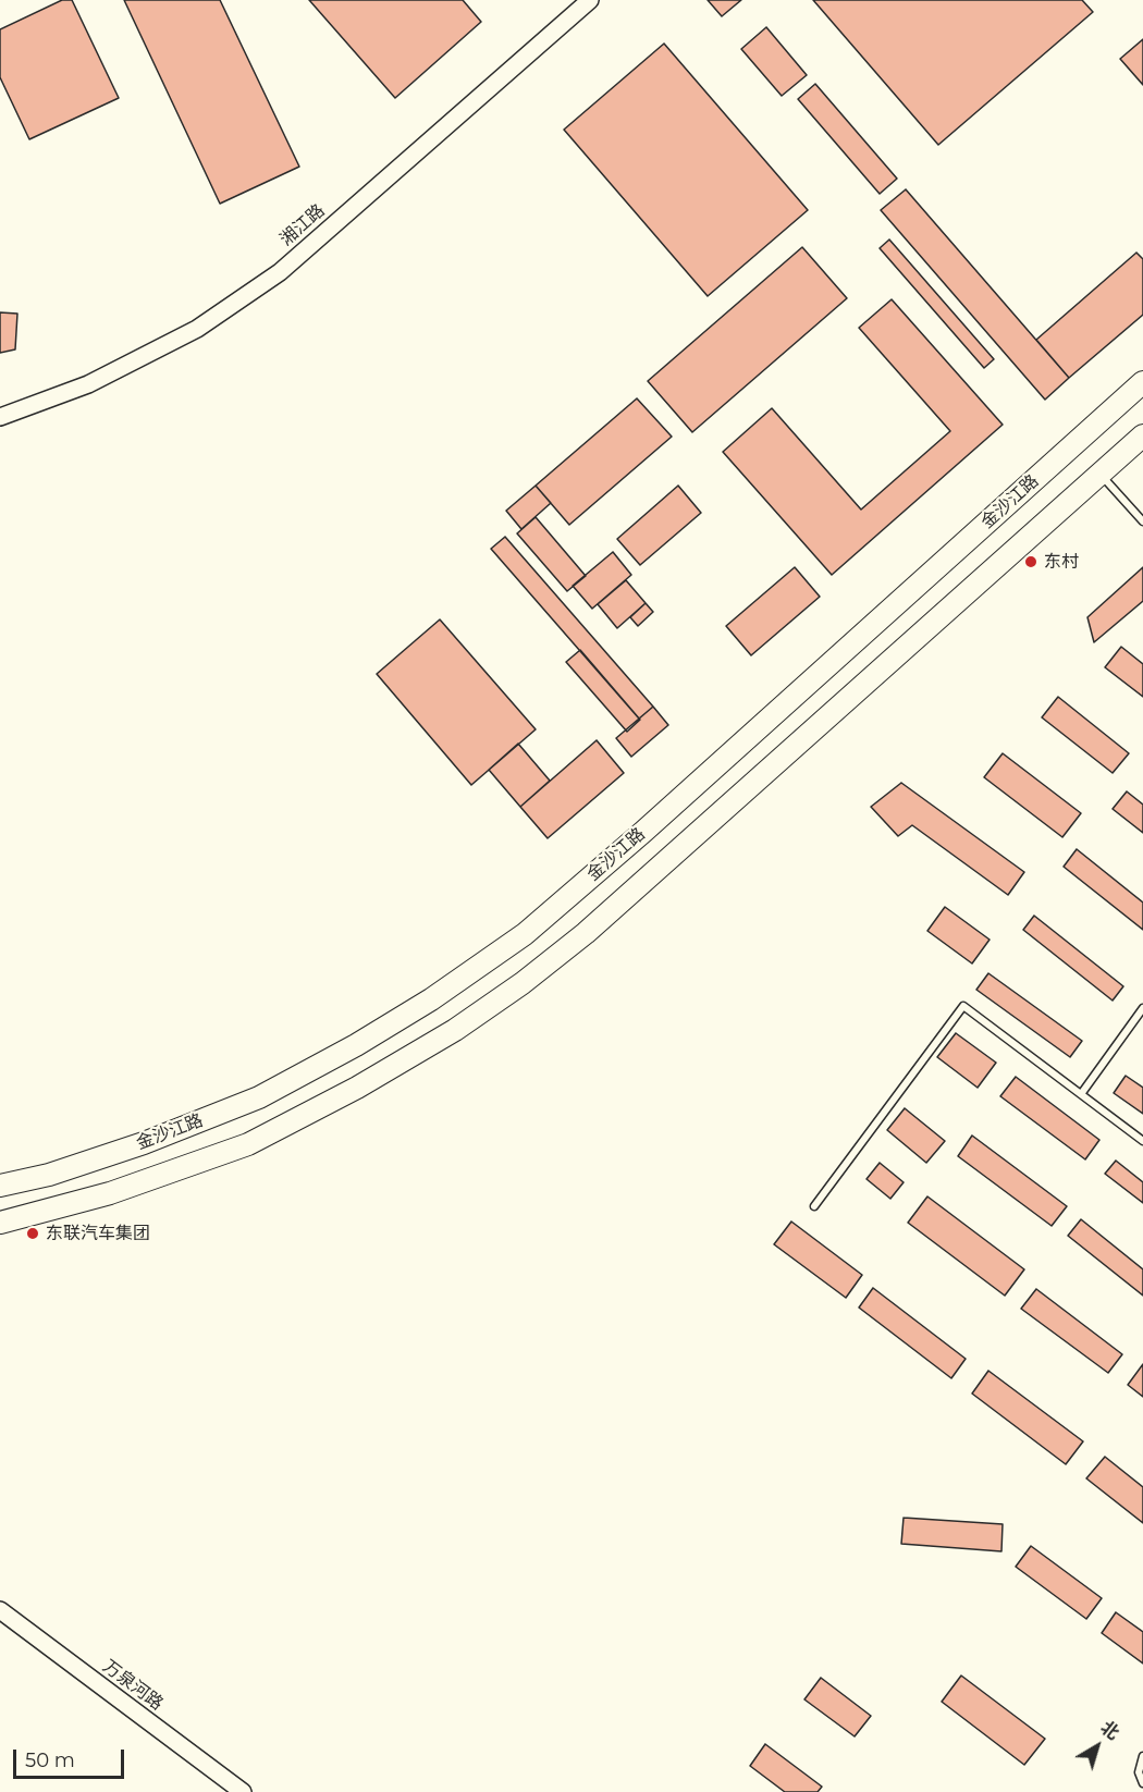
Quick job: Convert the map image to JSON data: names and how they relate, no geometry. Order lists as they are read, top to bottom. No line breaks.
{"streets":{"main road":["金沙江路"],"street":["湘江路","万泉河路"]},"places":["东村","东联汽车集团"],"scale_bar":"50 m","north":"top right"}
